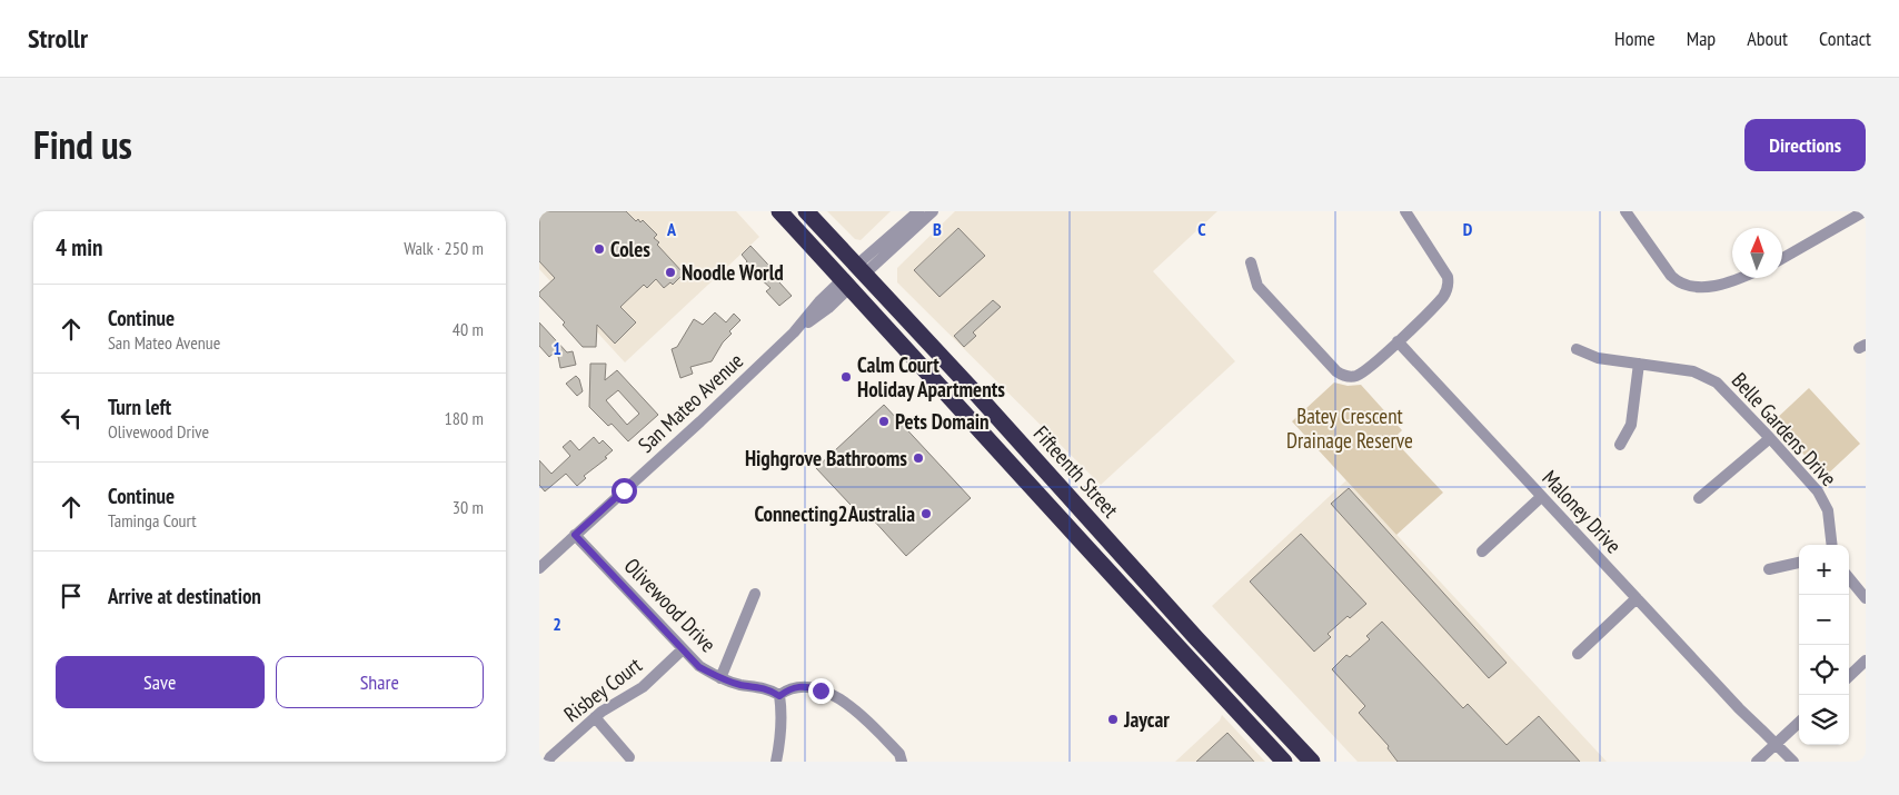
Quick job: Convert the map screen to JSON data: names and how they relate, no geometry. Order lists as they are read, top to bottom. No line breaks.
{"streets":{"highway":["Fifteenth Street"],"street":["San Mateo Avenue","Belle Gardens Drive","Maloney Drive","Olivewood Drive","Risbey Court"]},"crossings":[["San Mateo Avenue","Fifteenth Street"],["San Mateo Avenue","Olivewood Drive"],["Olivewood Drive","Risbey Court"]],"parks":["Batey Crescent Drainage Reserve"],"places":["Coles","Noodle World","Calm Court Holiday Apartments","Pets Domain","Highgrove Bathrooms","Connecting2Australia","Jaycar"],"north":"top","page":{"header":"Strollr","nav":["Home","Map","About","Contact"],"title":"Find us","buttons":["Directions",["Save","Share"]],"heading":["4 min","Walk · 250 m"],"list":[["Continue","San Mateo Avenue","40 m"],["Turn left","Olivewood Drive","180 m"],["Continue","Taminga Court","30 m"],"Arrive at destination"],"map_buttons":["+","−"]},"grid":{"columns":["A","B","C","D"],"rows":["1","2"]}}
